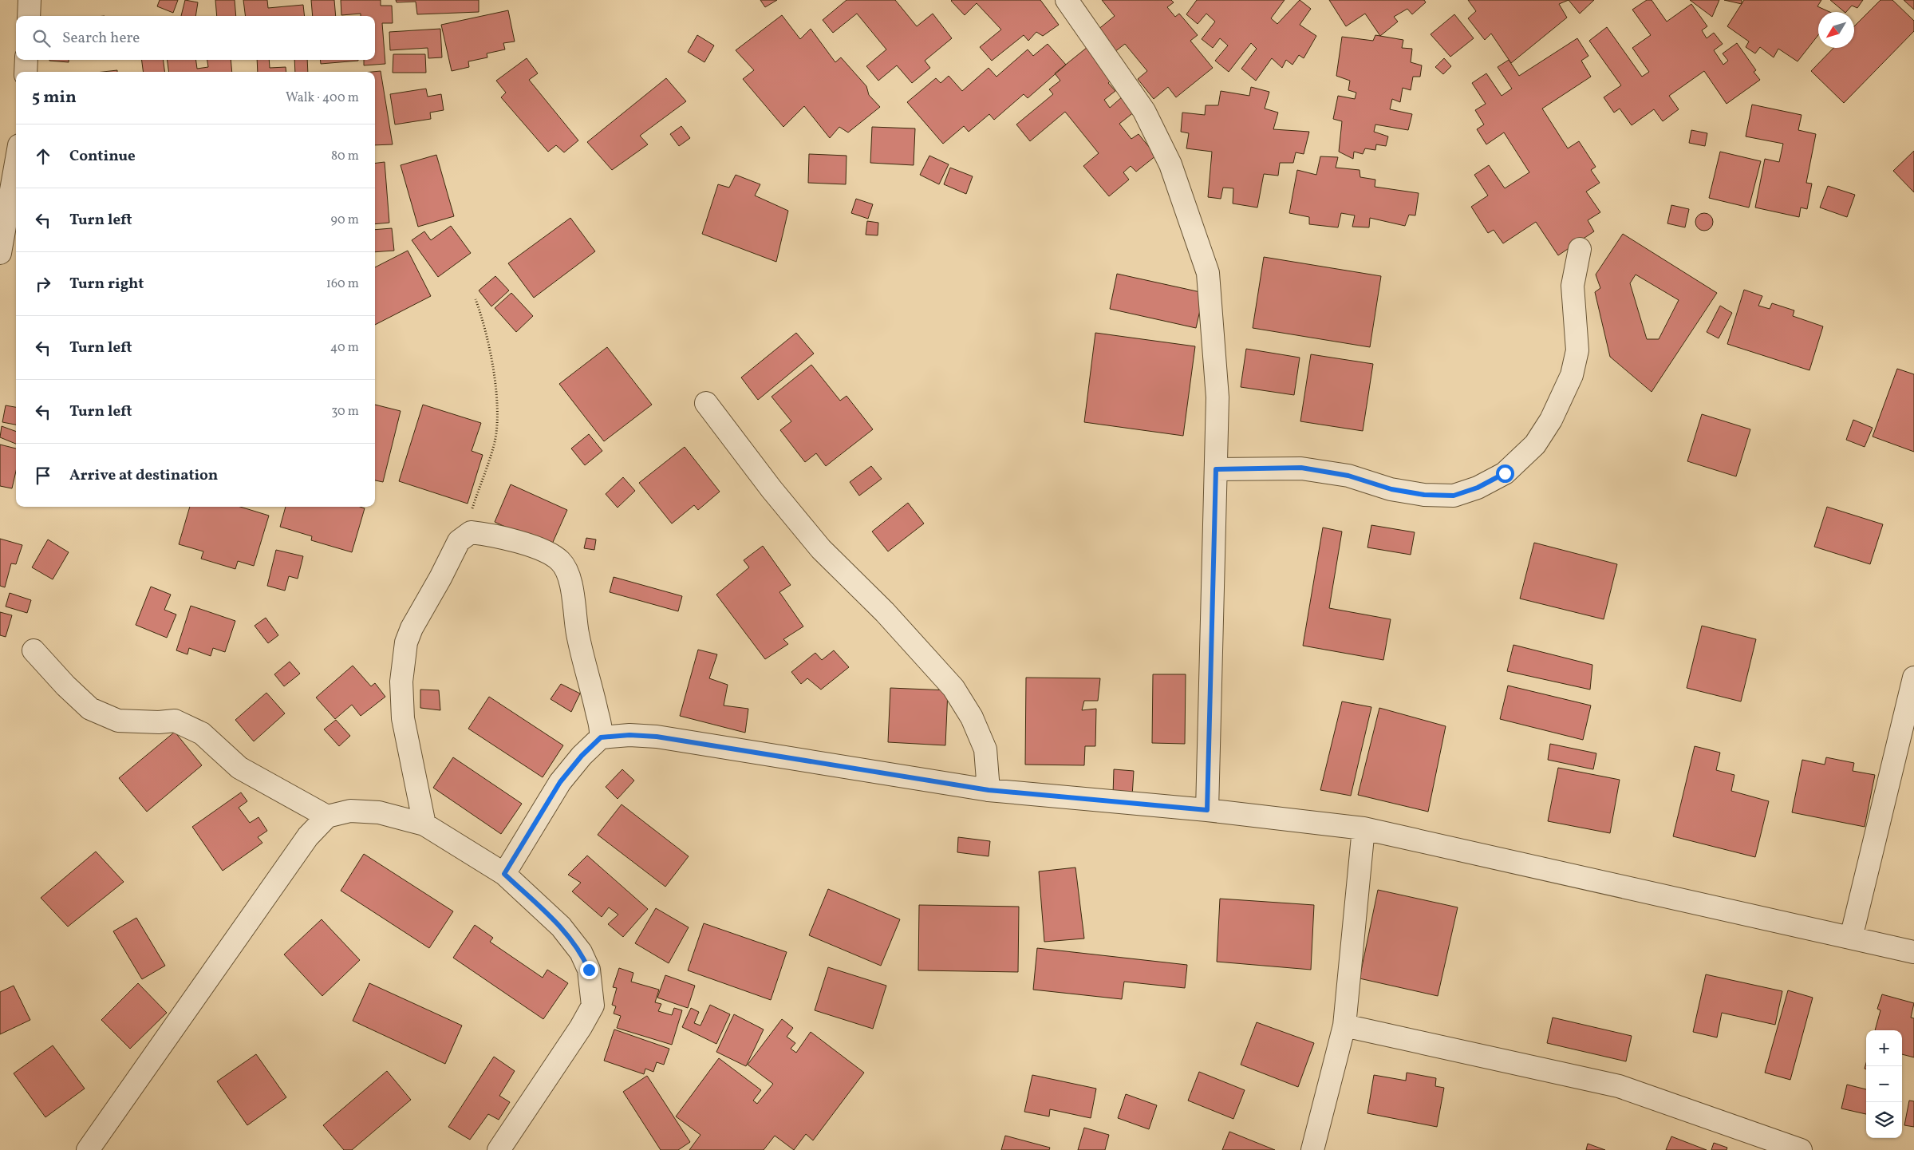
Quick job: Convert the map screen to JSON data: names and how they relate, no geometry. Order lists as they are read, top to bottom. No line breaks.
{"north":"bottom left","page":{"search":"Search here","heading":["5 min","Walk · 400 m"],"list":[["Continue","80 m"],["Turn left","90 m"],["Turn right","160 m"],["Turn left","40 m"],["Turn left","30 m"],"Arrive at destination"],"map_buttons":["+","−"]}}
